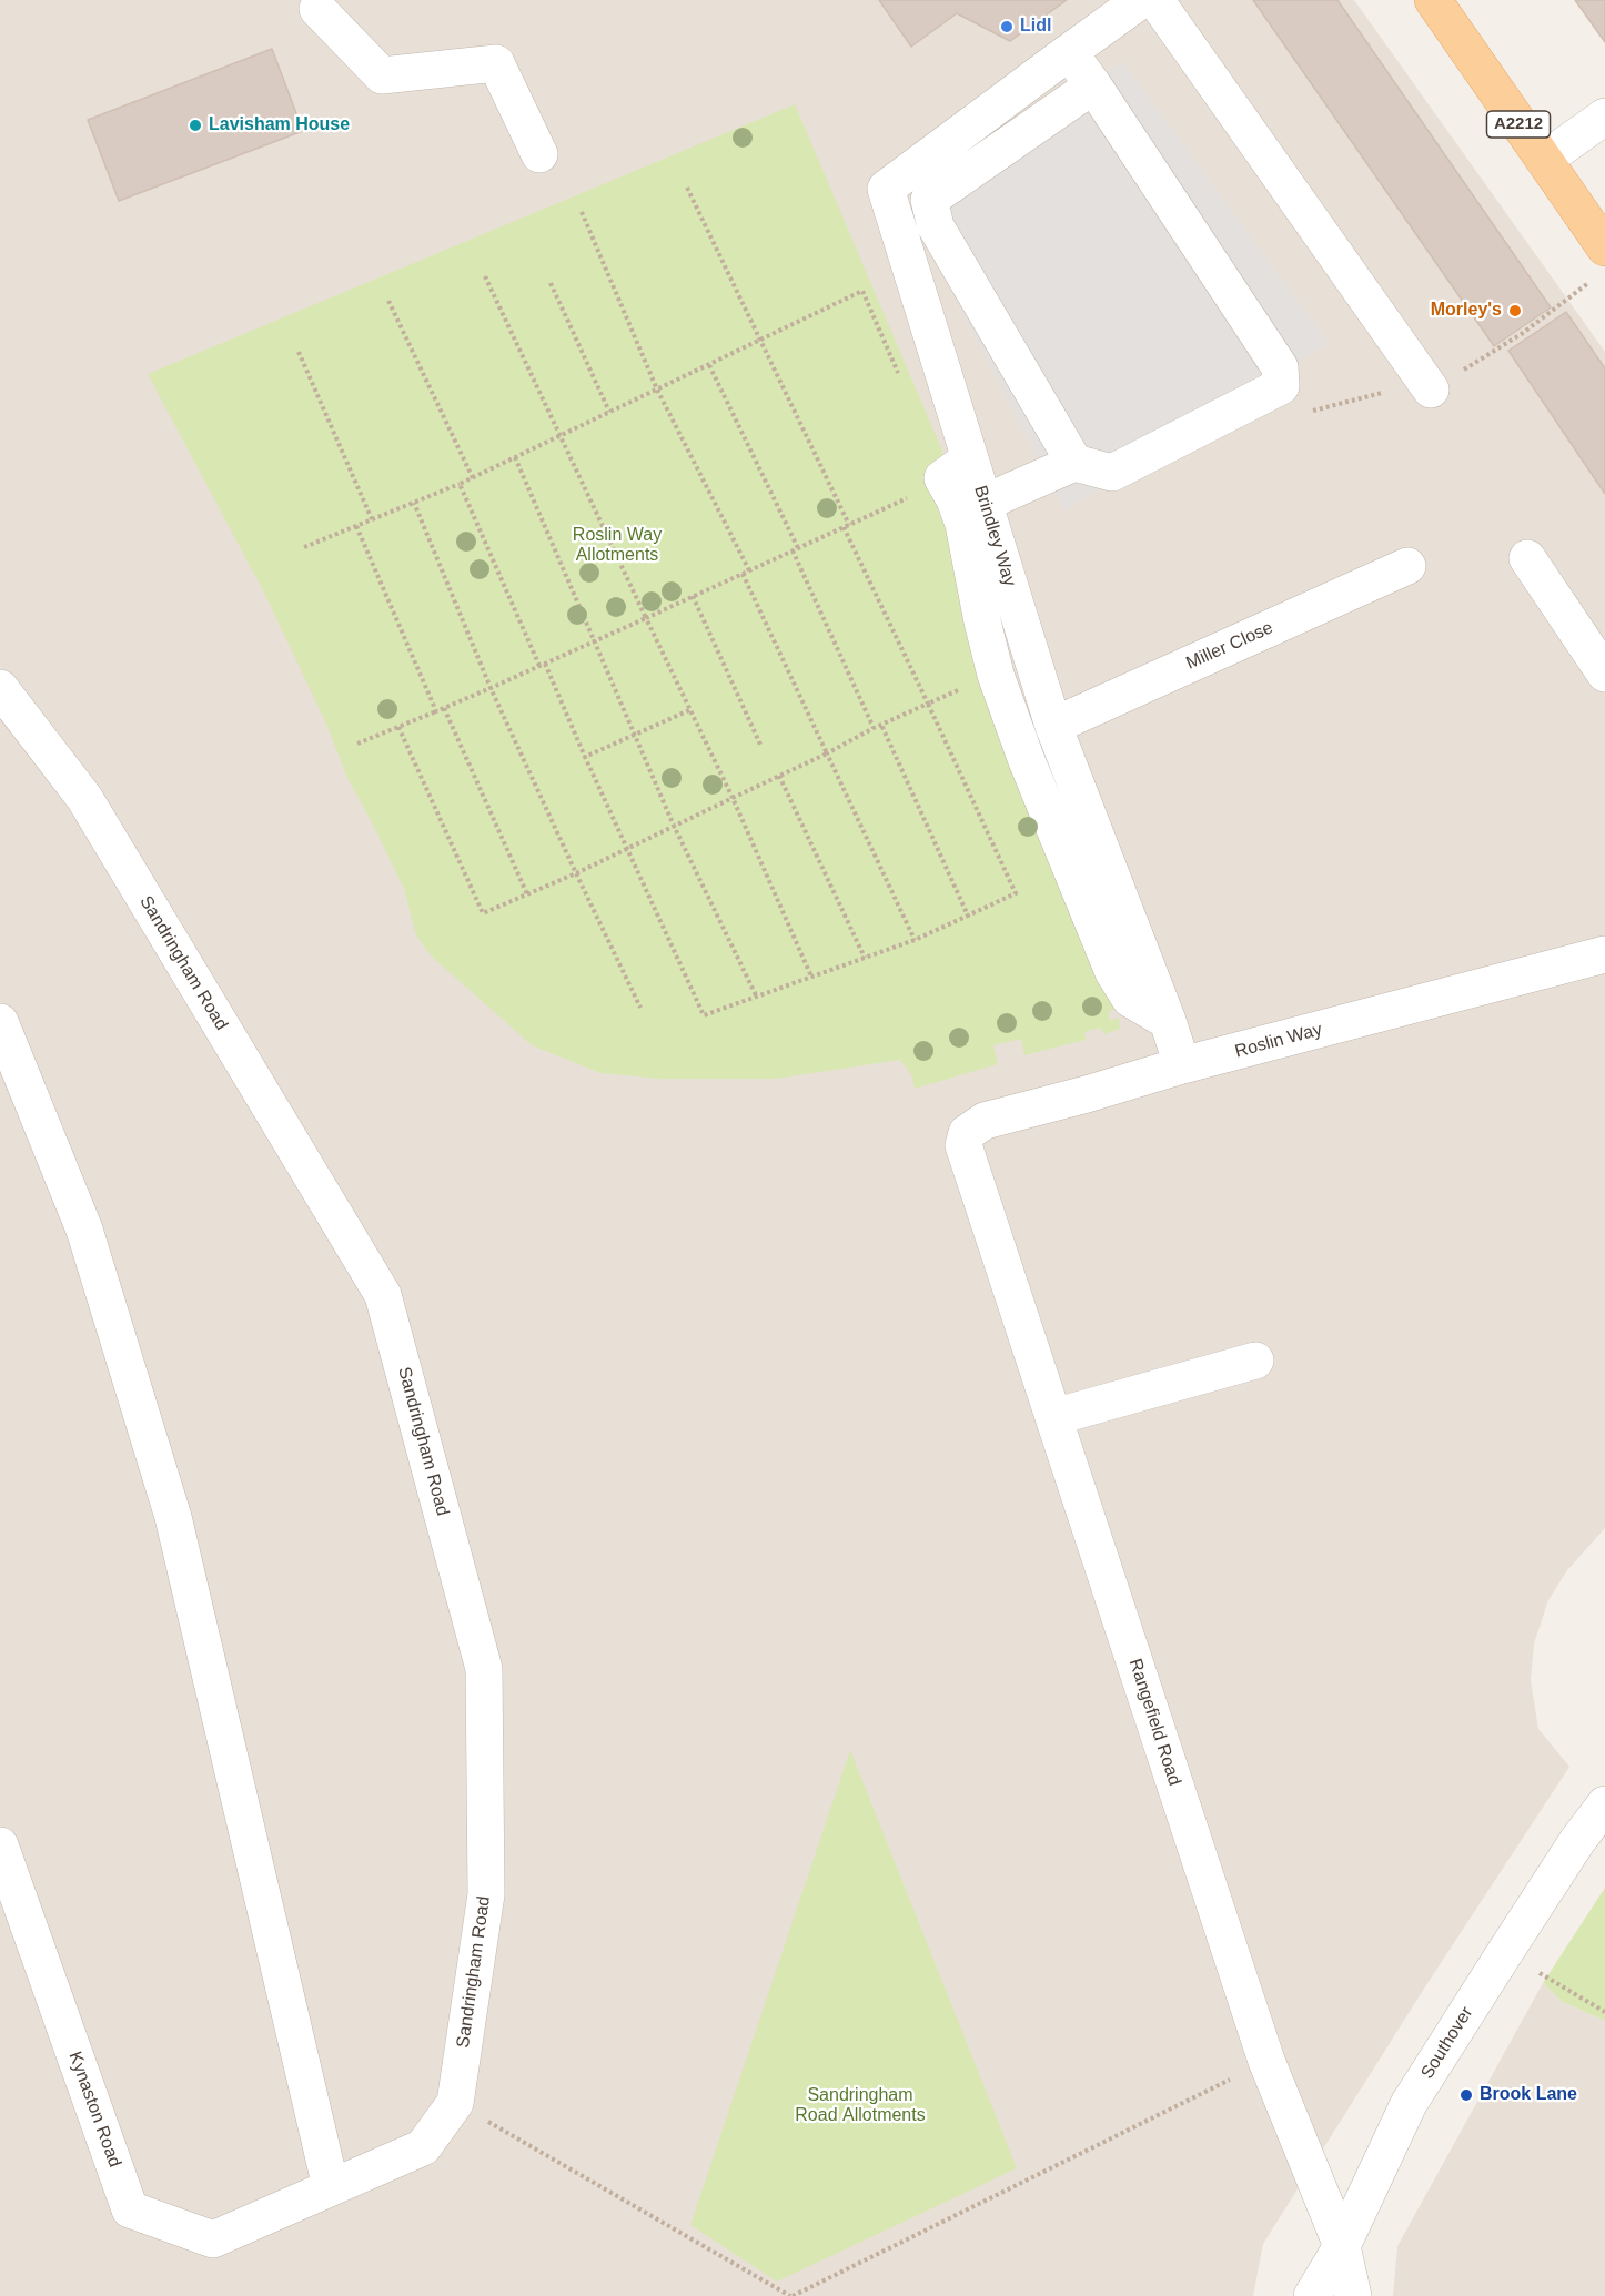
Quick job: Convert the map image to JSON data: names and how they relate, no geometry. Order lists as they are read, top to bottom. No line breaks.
{"streets":{"main road":["A2212"],"street":["Brindley Way","Miller Close","Sandringham Road","Roslin Way","Rangefield Road","Southover","Kynaston Road"]},"crossings":[["Brindley Way","Miller Close"],["Brindley Way","Roslin Way"],["Sandringham Road","Kynaston Road"],["Roslin Way","Rangefield Road"],["Rangefield Road","Southover"]],"parks":["Roslin Way Allotments","Sandringham Road Allotments"],"places":["Lidl","Lavisham House","Morley's","Brook Lane"]}
